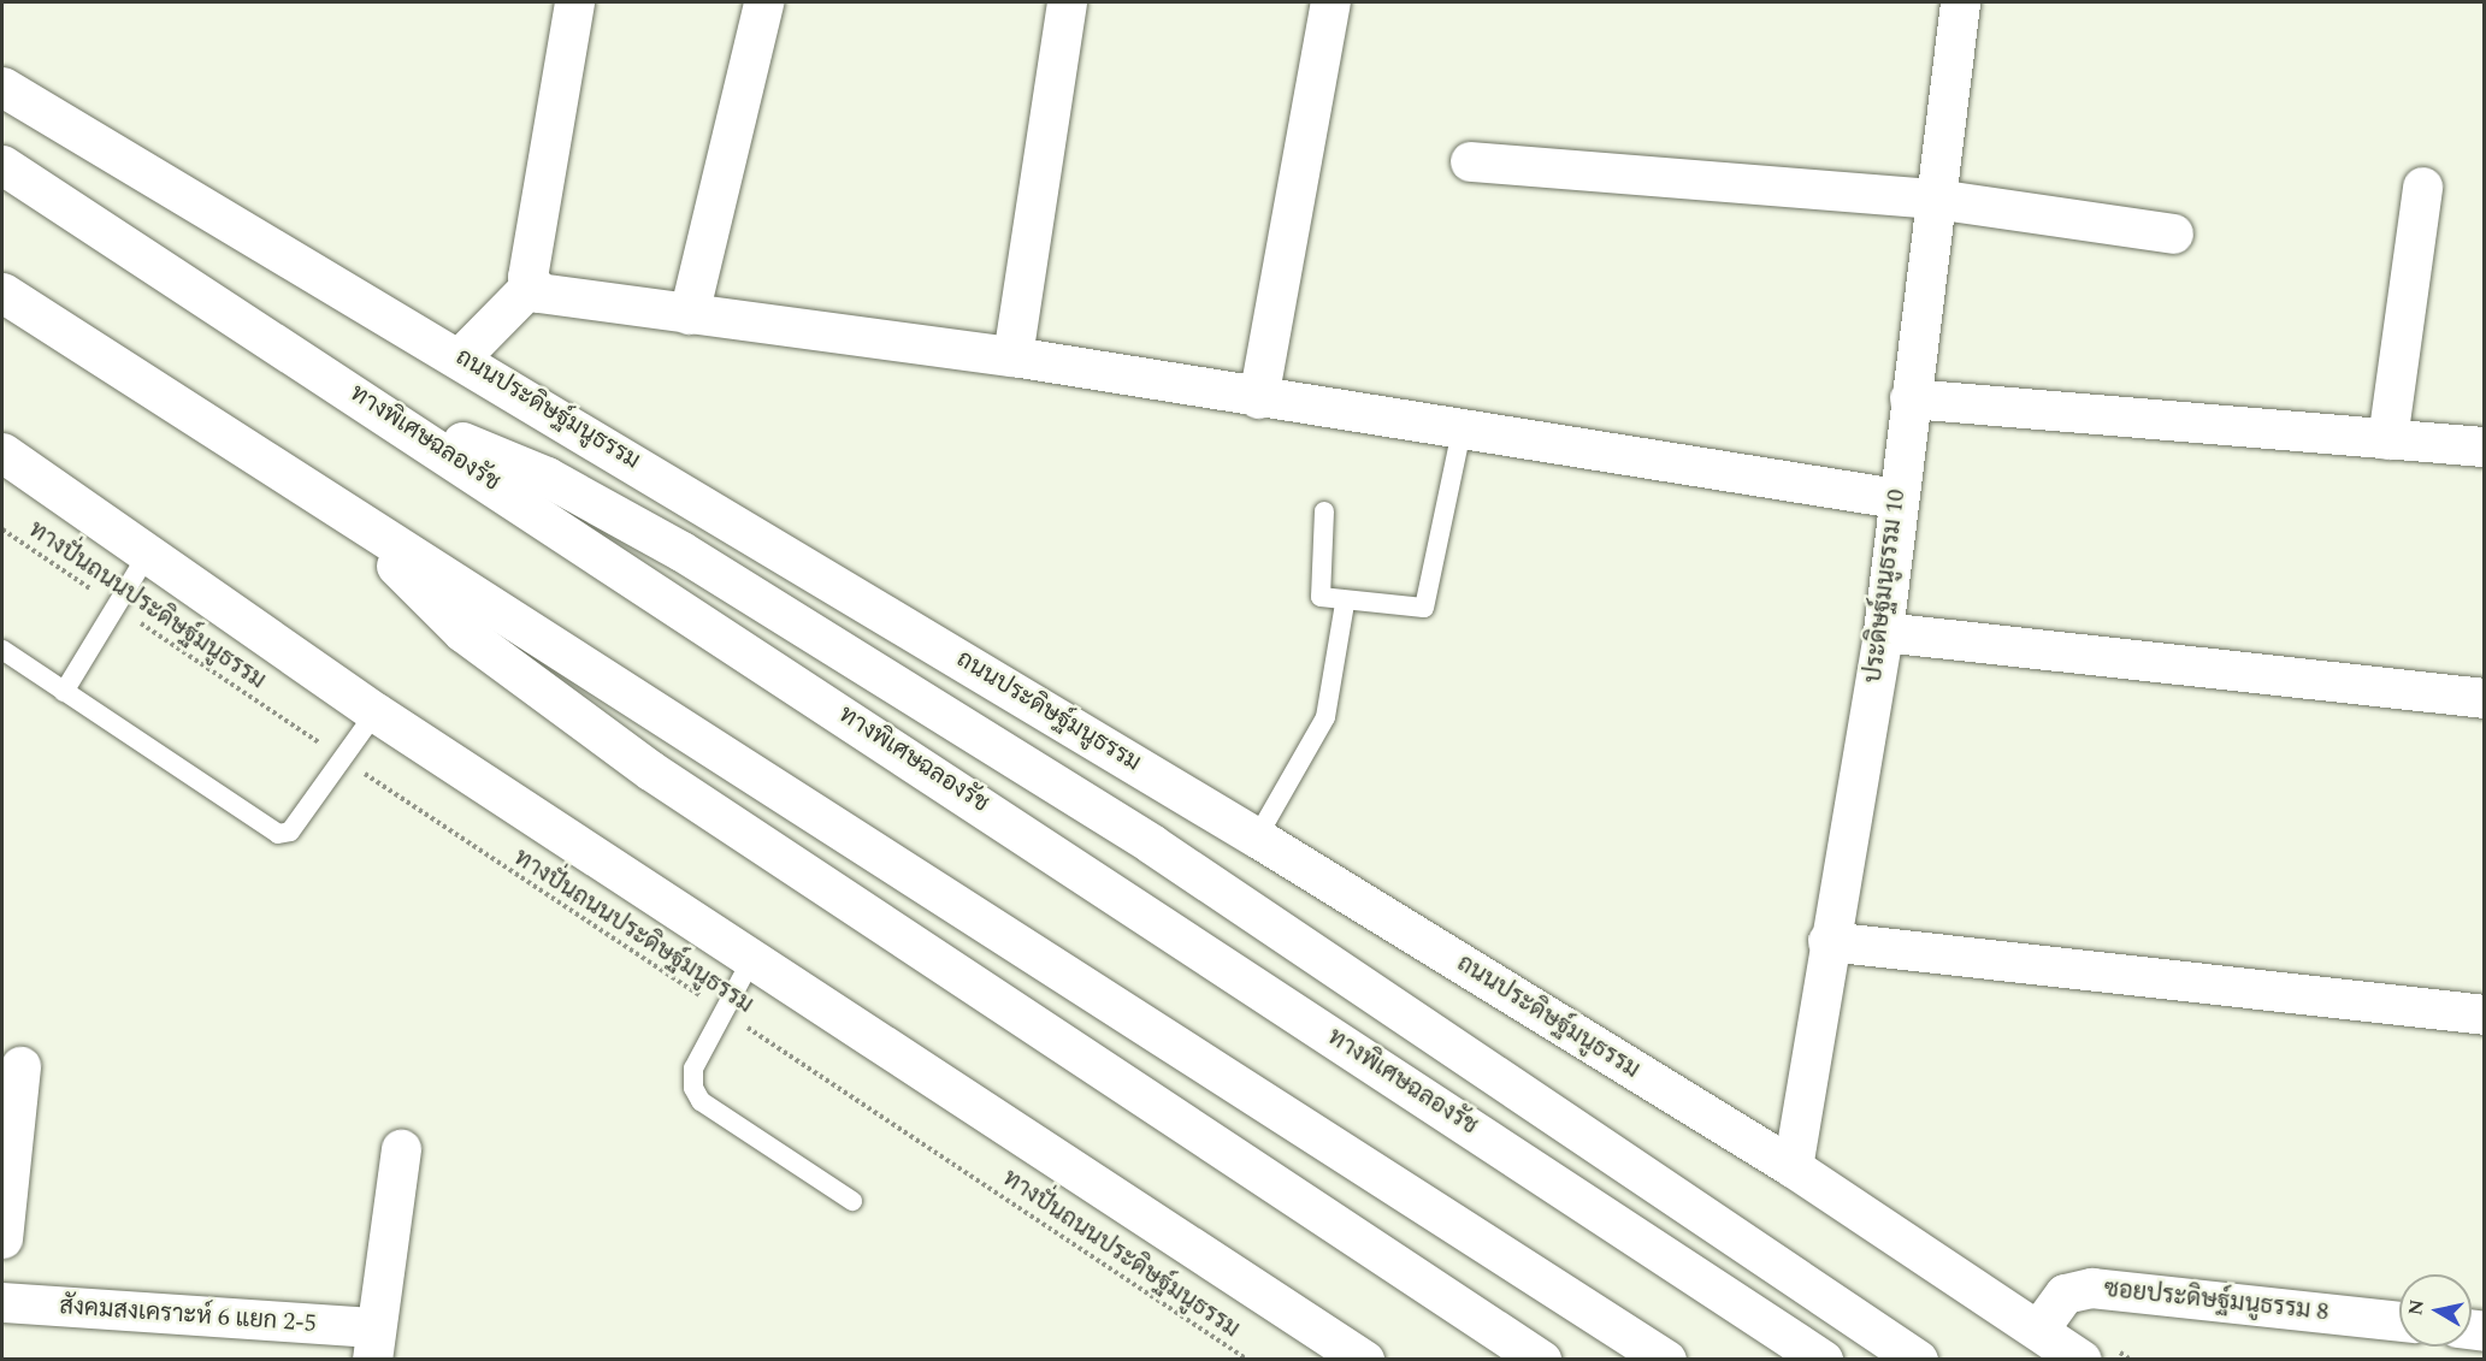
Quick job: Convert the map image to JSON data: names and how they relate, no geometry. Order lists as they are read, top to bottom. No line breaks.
{"streets":{"main road":["ถนนประดิษฐ์มนูธรรม","ทางพิเศษฉลองรัช","ประดิษฐ์มนูธรรม 10","ซอยประดิษฐ์มนูธรรม 8","สังคมสงเคราะห์ 6 แยก 2-5"],"path":["ทางปั่นถนนประดิษฐ์มนูธรรม"]},"crossings":[["ถนนประดิษฐ์มนูธรรม","ประดิษฐ์มนูธรรม 10"],["ถนนประดิษฐ์มนูธรรม","ซอยประดิษฐ์มนูธรรม 8"]],"north":"left"}
